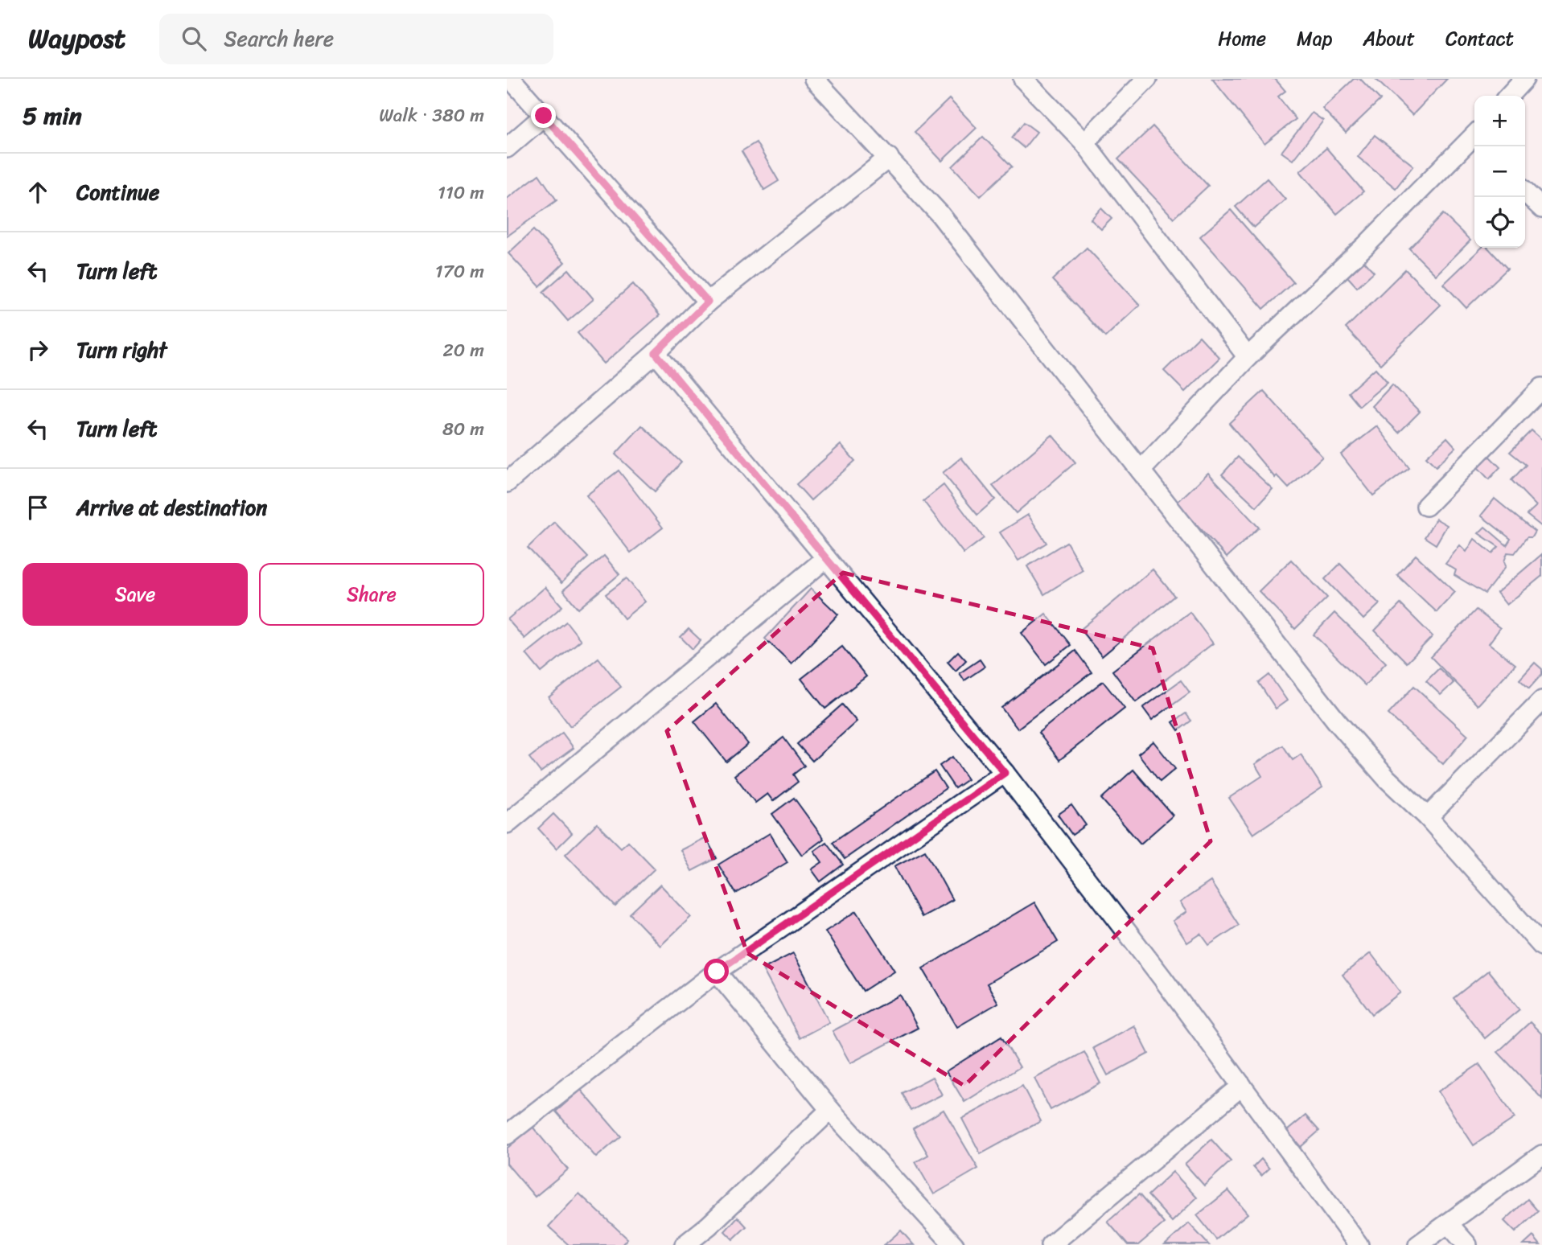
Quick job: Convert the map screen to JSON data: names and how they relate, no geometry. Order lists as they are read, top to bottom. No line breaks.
{"page":{"header":"Waypost","search":"Search here","nav":["Home","Map","About","Contact"],"heading":["5 min","Walk · 380 m"],"map_buttons":["+","−"],"list":[["Continue","110 m"],["Turn left","170 m"],["Turn right","20 m"],["Turn left","80 m"],"Arrive at destination"],"buttons":["Save","Share"]}}
